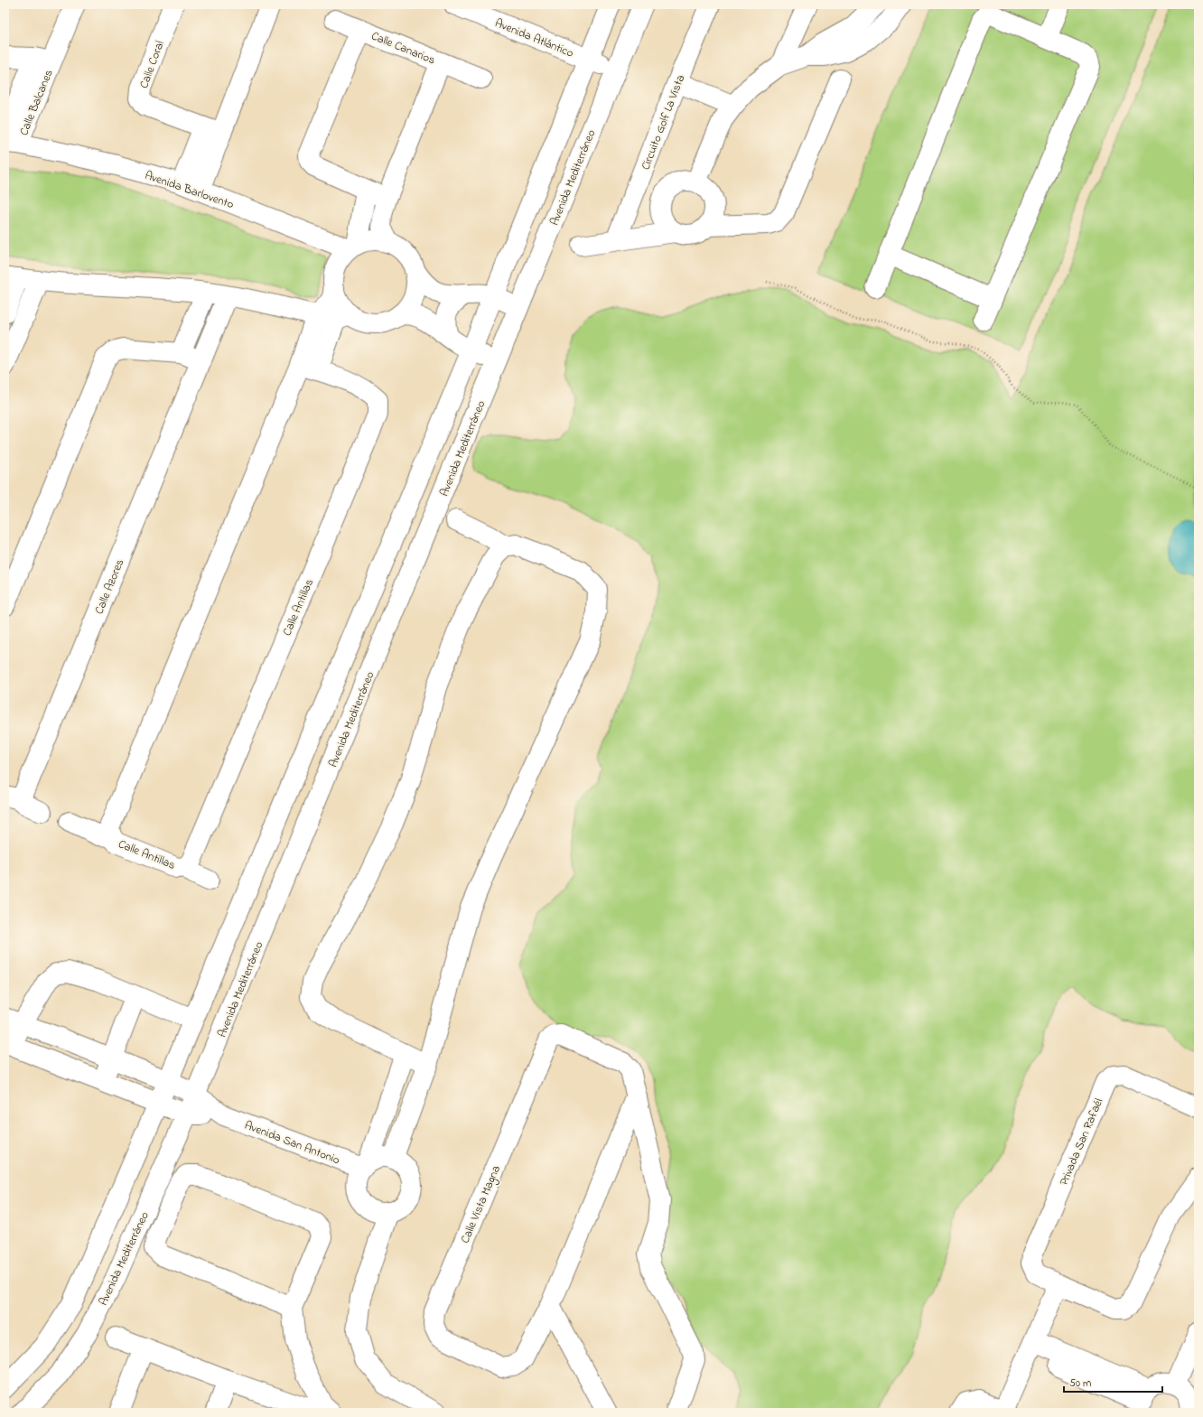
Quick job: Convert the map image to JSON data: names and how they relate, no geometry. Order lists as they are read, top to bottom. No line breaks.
{"streets":{"street":["Avenida Atlántico","Calle Canarios","Calle Coral","Calle Balcanes","Circuito Golf La Vista","Avenida Mediterráneo","Avenida Barlovento","Calle Azores","Calle Antillas","Avenida San Antonio","Privada San Rafaél","Calle Vista Magna"]},"crossings":[["Avenida Atlántico","Avenida Mediterráneo"],["Calle Canarios","Avenida Barlovento"],["Calle Canarios","Calle Antillas"],["Calle Balcanes","Avenida Barlovento"],["Avenida Mediterráneo","Avenida San Antonio"],["Avenida Barlovento","Calle Antillas"]],"scale_bar":"50 m"}
